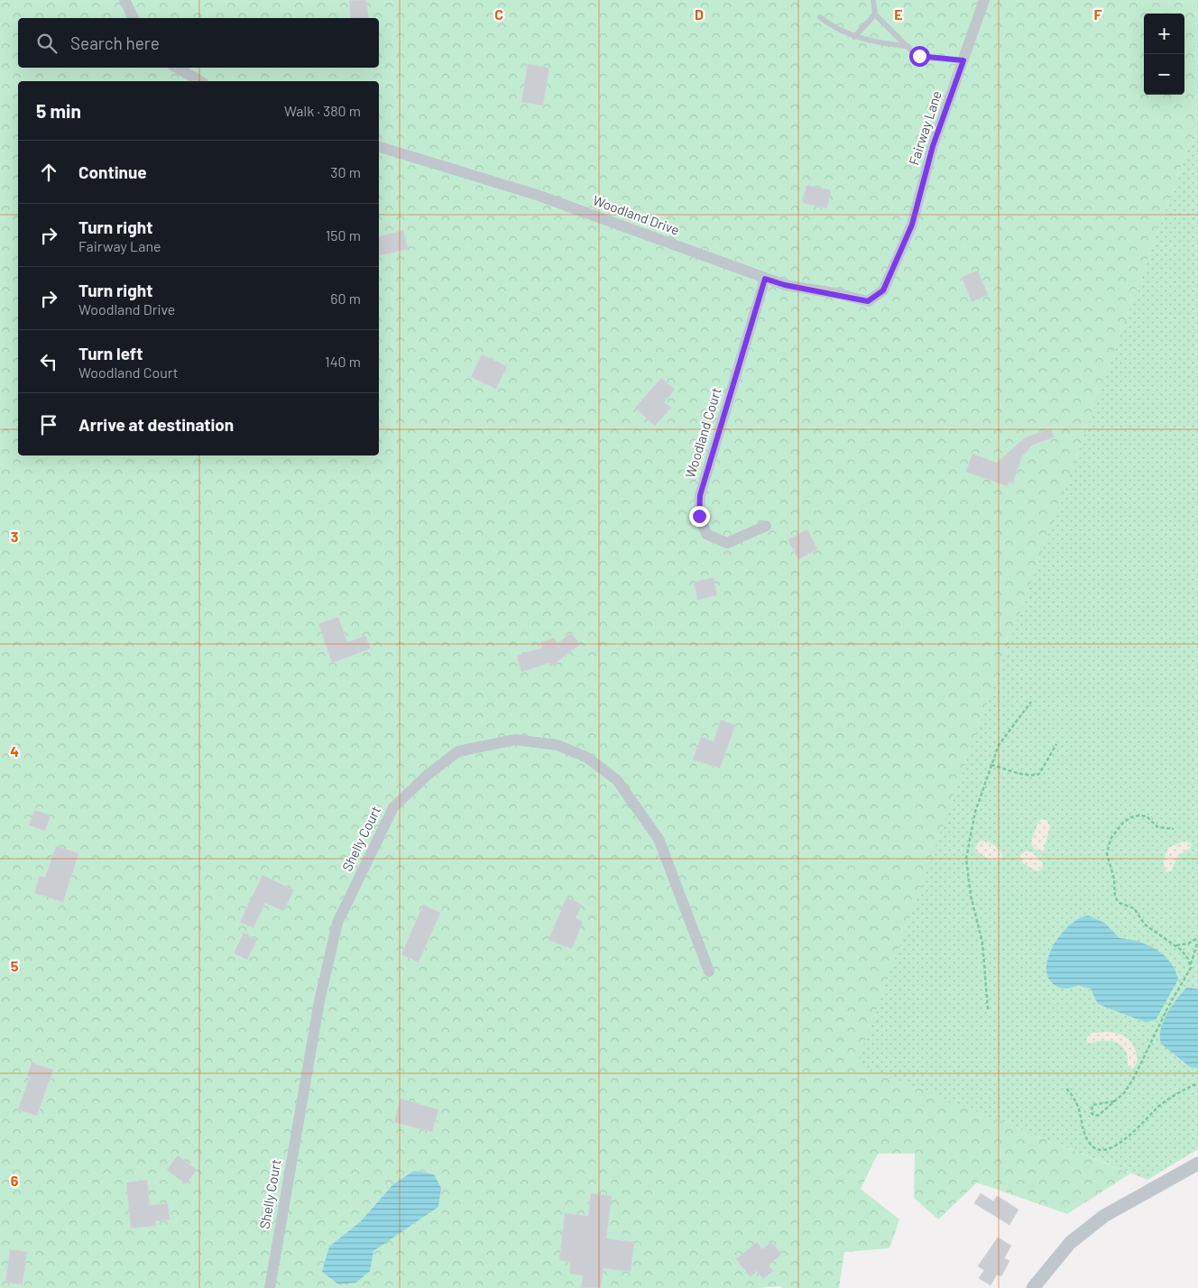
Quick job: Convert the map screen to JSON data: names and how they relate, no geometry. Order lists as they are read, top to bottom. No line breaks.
{"streets":{"street":["Fairway Lane","Woodland Drive","Woodland Court","Shelly Court"]},"crossings":[["Fairway Lane","Woodland Drive"],["Woodland Drive","Woodland Court"]],"page":{"map_buttons":["+","−"],"search":"Search here","heading":["5 min","Walk · 380 m"],"list":[["Continue","30 m"],["Turn right","Fairway Lane","150 m"],["Turn right","Woodland Drive","60 m"],["Turn left","Woodland Court","140 m"],"Arrive at destination"]},"grid":{"columns":["C","D","E","F"],"rows":["3","4","5","6"]}}
